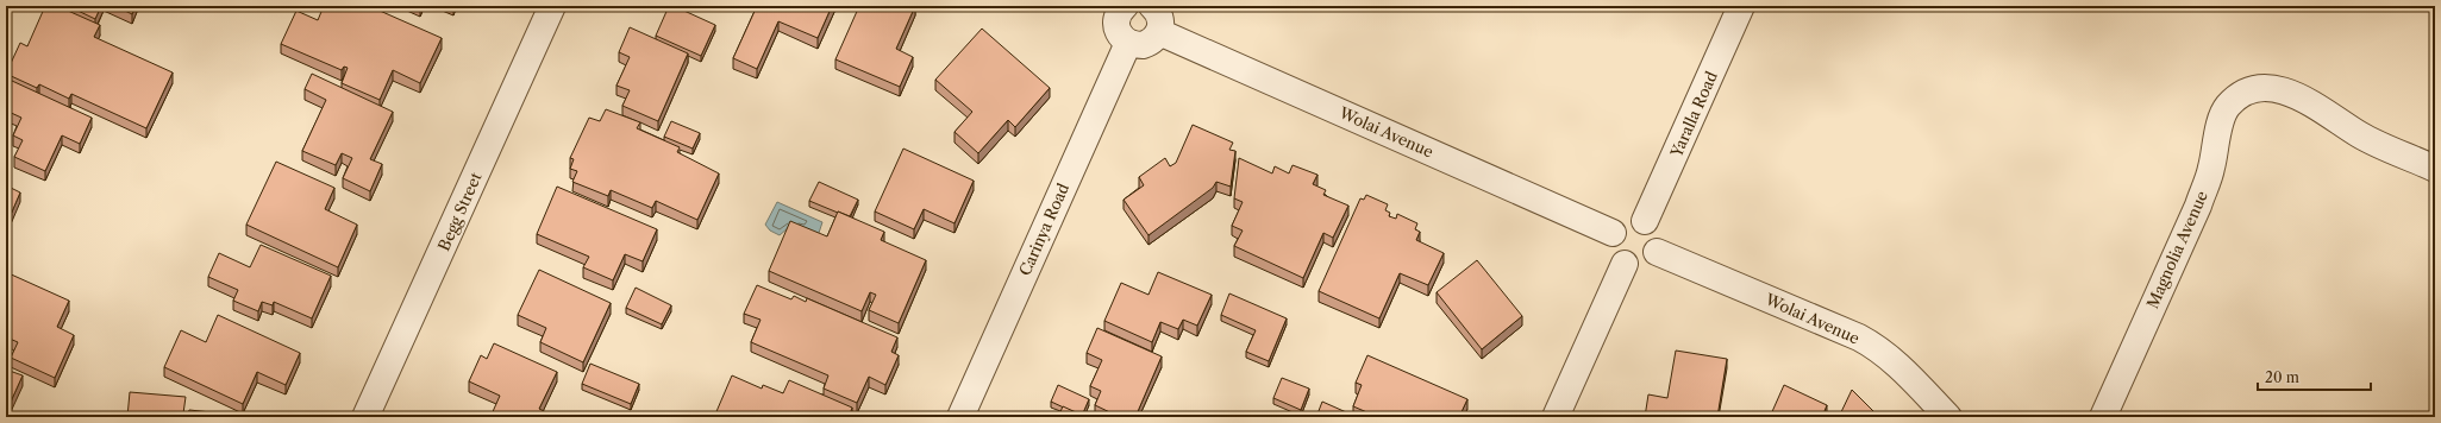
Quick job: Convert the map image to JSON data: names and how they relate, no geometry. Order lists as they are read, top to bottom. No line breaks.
{"streets":{"street":["Yaralla Road","Wolai Avenue","Begg Street","Carinya Road","Magnolia Avenue"]},"crossings":[["Yaralla Road","Wolai Avenue"]],"scale_bar":"20 m"}
